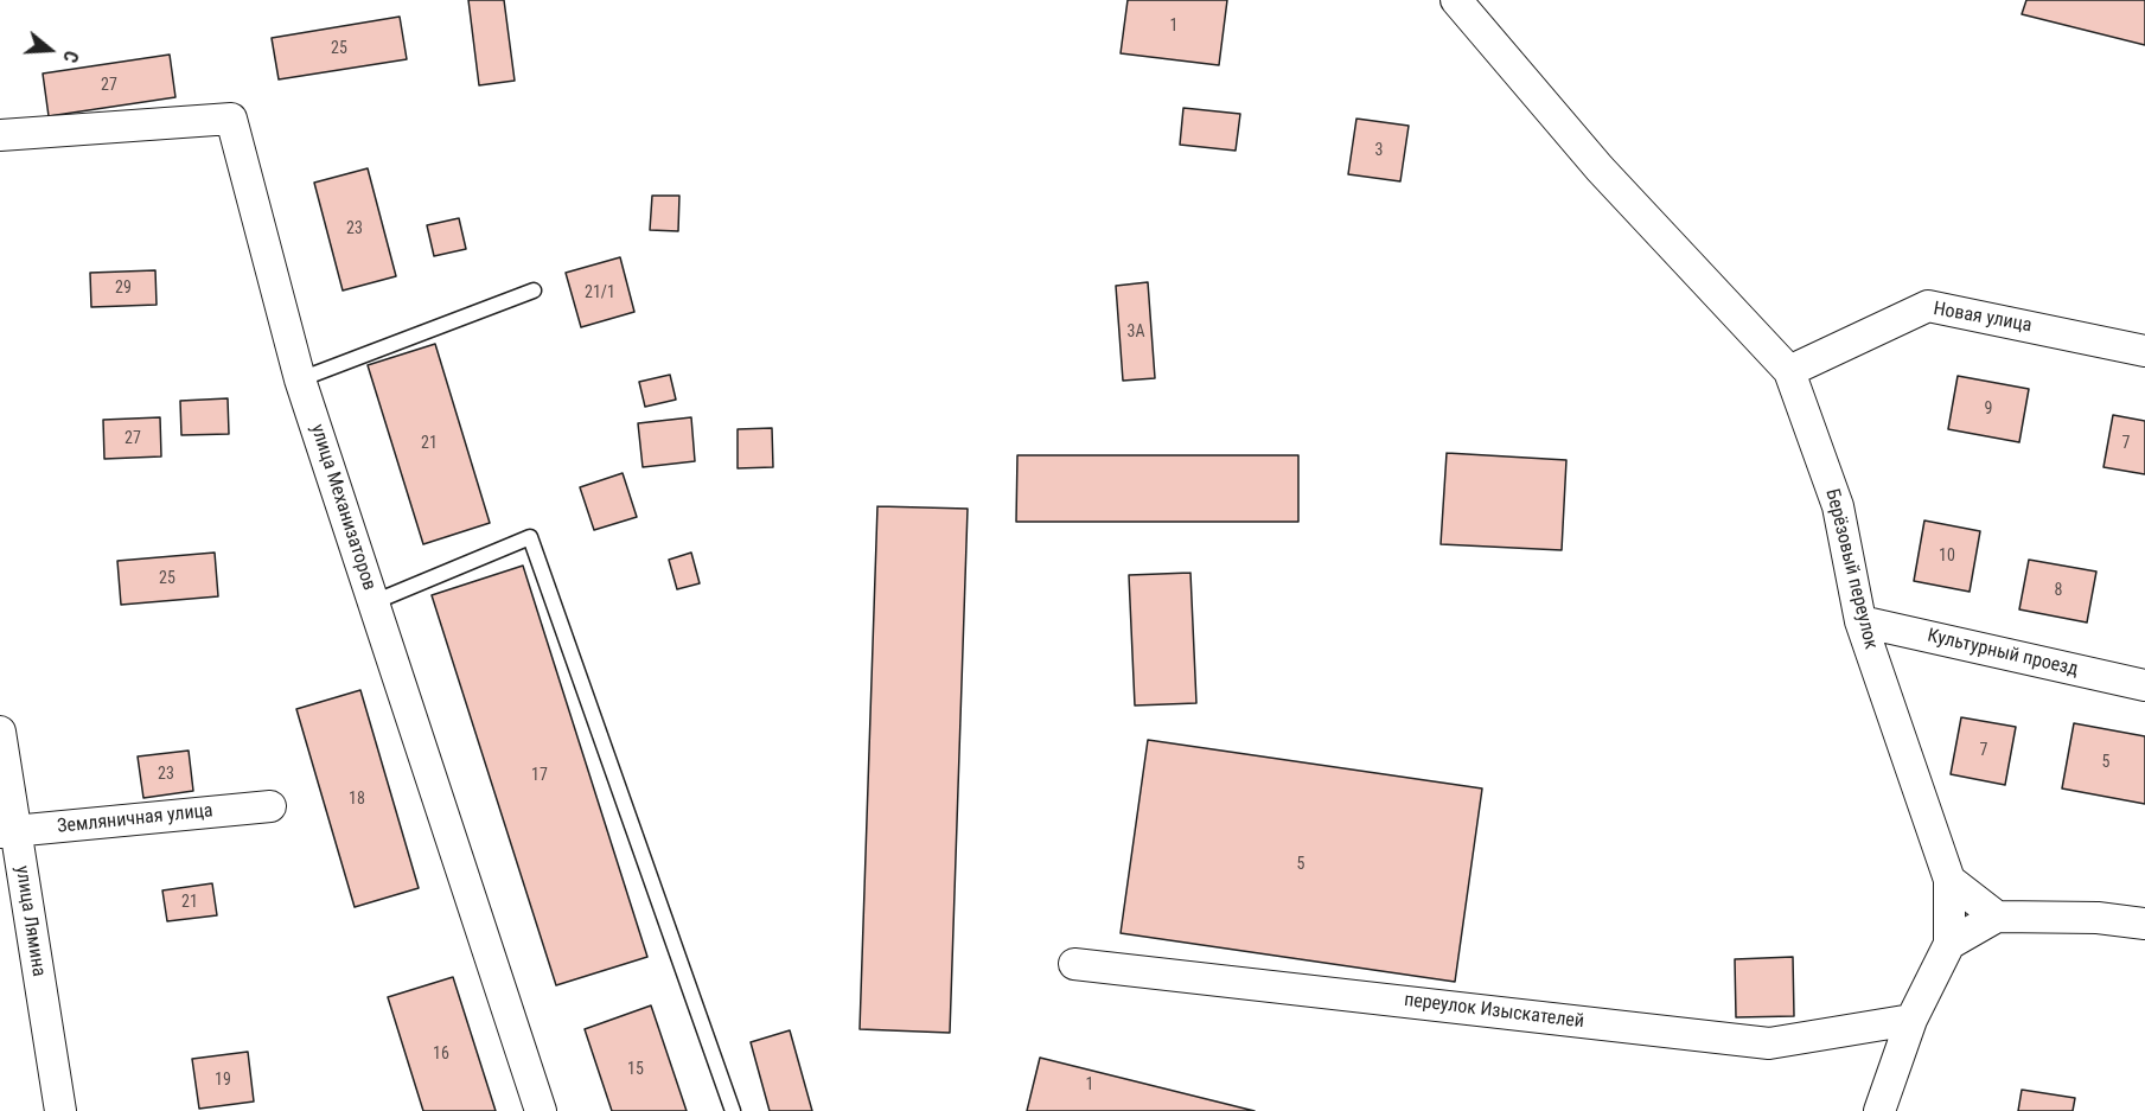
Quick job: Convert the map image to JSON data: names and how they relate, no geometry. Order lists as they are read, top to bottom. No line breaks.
{"streets":{"street":["Новая улица","улица Механизаторов","Берёзовый переулок","Культурный проезд","Земляничная улица","улица Лямина","переулок Изыскателей"]},"crossings":[["Новая улица","Берёзовый переулок"],["Берёзовый переулок","Культурный проезд"],["Земляничная улица","улица Лямина"]],"house_numbers":["1","25","27","3","23","29","21/1","3А","9","27","21","7","10","25","8","7","5","23","17","18","5","21","16","15","19","1"],"north":"right"}
